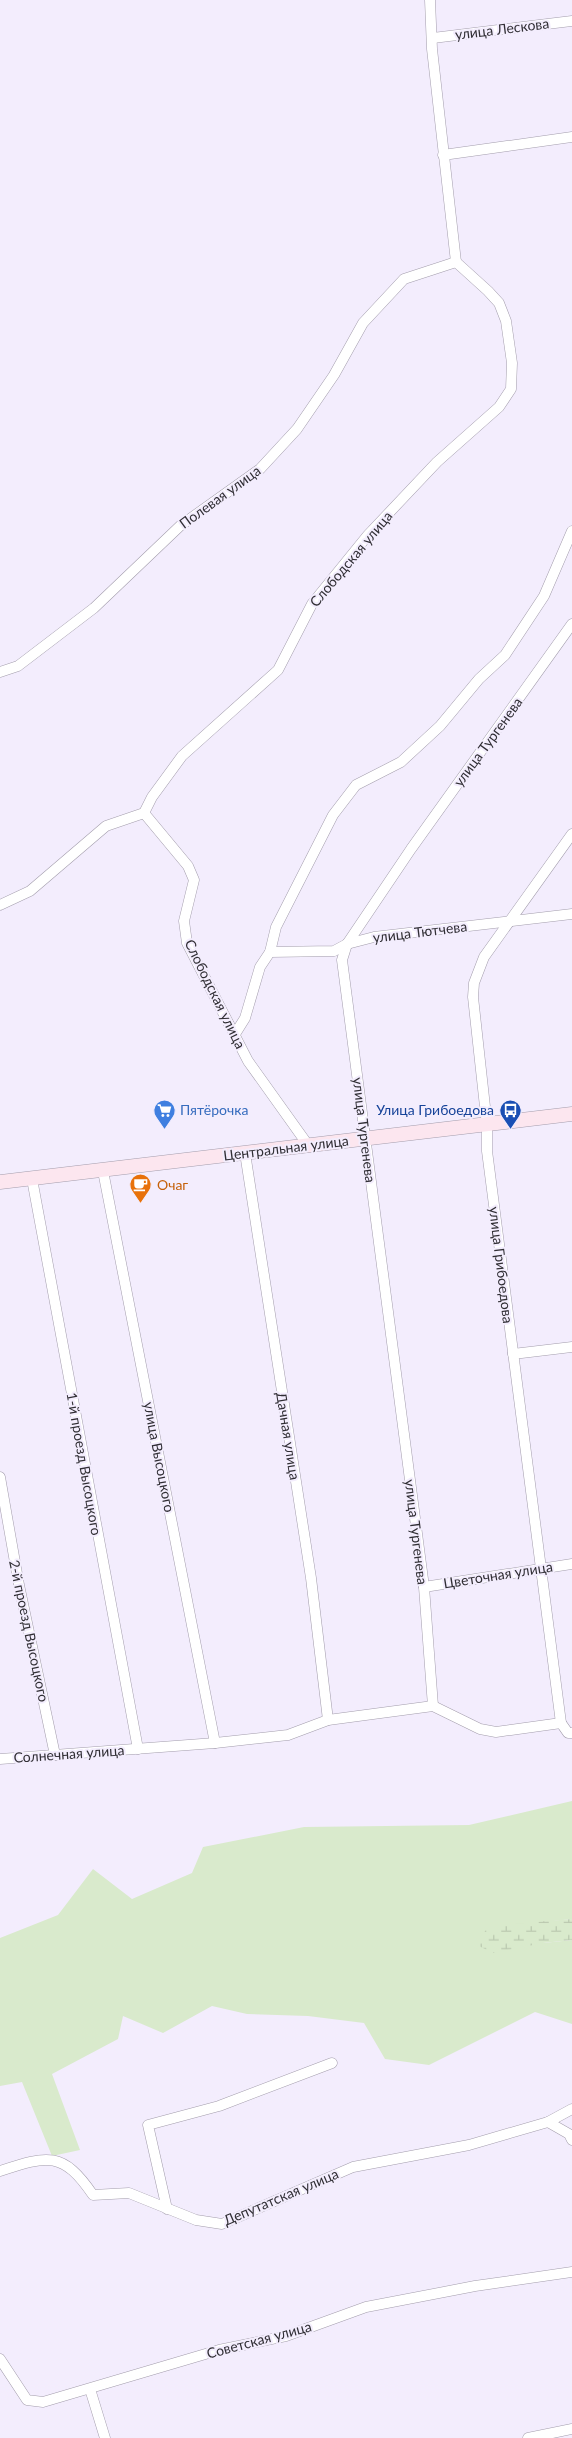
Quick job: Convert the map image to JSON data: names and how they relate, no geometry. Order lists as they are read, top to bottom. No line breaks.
{"streets":{"street":["улица Лескова","Полевая улица","Слободская улица","улица Тургенева","улица Тютчева","Центральная улица","улица Грибоедова","Дачная улица","улица Высоцкого","1-й проезд Высоцкого","Цветочная улица","2-й проезд Высоцкого","Солнечная улица","Депутатская улица","Советская улица"]},"crossings":[["Полевая улица","Слободская улица"],["Слободская улица","Центральная улица"],["улица Тургенева","улица Тютчева"],["улица Тургенева","Центральная улица"],["улица Тургенева","Цветочная улица"],["улица Тютчева","улица Грибоедова"],["Центральная улица","улица Грибоедова"],["Центральная улица","Дачная улица"],["Центральная улица","улица Высоцкого"],["Центральная улица","1-й проезд Высоцкого"],["улица Грибоедова","Цветочная улица"],["улица Высоцкого","Солнечная улица"],["1-й проезд Высоцкого","Солнечная улица"],["2-й проезд Высоцкого","Солнечная улица"]],"places":{"supermarket":["Пятёрочка"],"bus stop":["Улица Грибоедова"],"cafe":["Очаг"]}}
